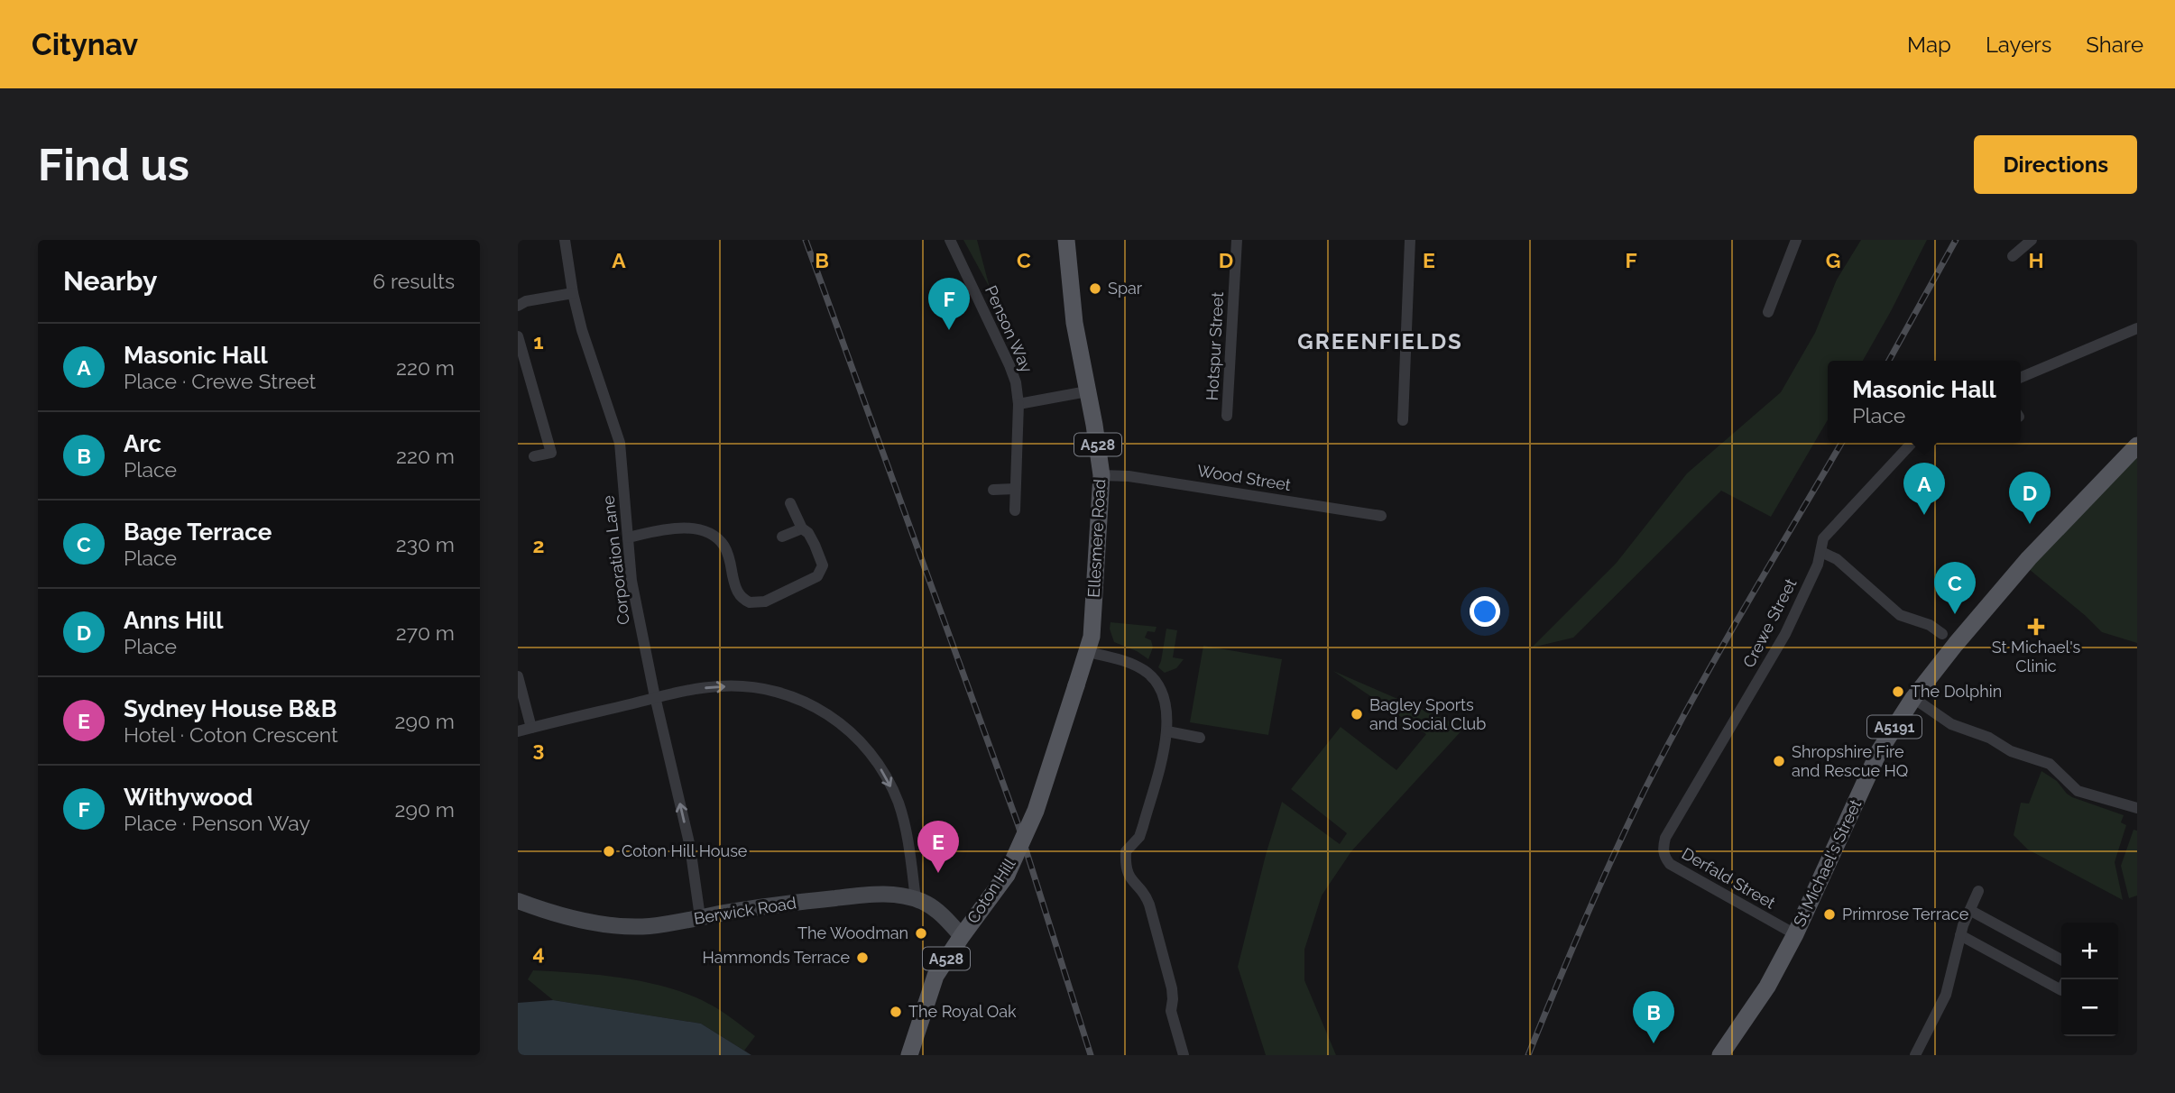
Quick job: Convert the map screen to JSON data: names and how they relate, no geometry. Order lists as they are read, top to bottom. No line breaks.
{"streets":{"main road":["A528","Ellesmere Road","A5191","St Michael's Street","Coton Hill","Berwick Road"],"street":["Penson Way","Hotspur Street","Wood Street","Corporation Lane","Crewe Street","Derfald Street"]},"crossings":[["Wood Street","Ellesmere Road"],["Ellesmere Road","Coton Hill"],["Corporation Lane","Berwick Road"],["Crewe Street","Derfald Street"],["St Michael's Street","Derfald Street"],["Coton Hill","Berwick Road"]],"districts":["GREENFIELDS"],"places":{"other":["Spar","The Dolphin","Bagley Sports and Social Club","Shropshire Fire and Rescue HQ","Coton Hill House","Primrose Terrace","The Woodman","Hammonds Terrace","The Royal Oak"],"health":["St Michael's Clinic"]},"page":{"header":"Citynav","nav":["Map","Layers","Share"],"buttons":"Directions","title":"Find us","heading":["Nearby","6 results"],"pins":["F","A","D","C","E","B"],"list":[{"mark":"A","name":"Masonic Hall","note":"Place · Crewe Street","value":"220 m"},{"mark":"B","name":"Arc","note":"Place","value":"220 m"},{"mark":"C","name":"Bage Terrace","note":"Place","value":"230 m"},{"mark":"D","name":"Anns Hill","note":"Place","value":"270 m"},{"mark":"E","name":"Sydney House B&B","note":"Hotel · Coton Crescent","value":"290 m"},{"mark":"F","name":"Withywood","note":"Place · Penson Way","value":"290 m"}],"popup":["Masonic Hall","Place"],"map_buttons":["+","−"]},"grid":{"columns":["A","B","C","D","E","F","G","H"],"rows":["1","2","3","4"]}}
